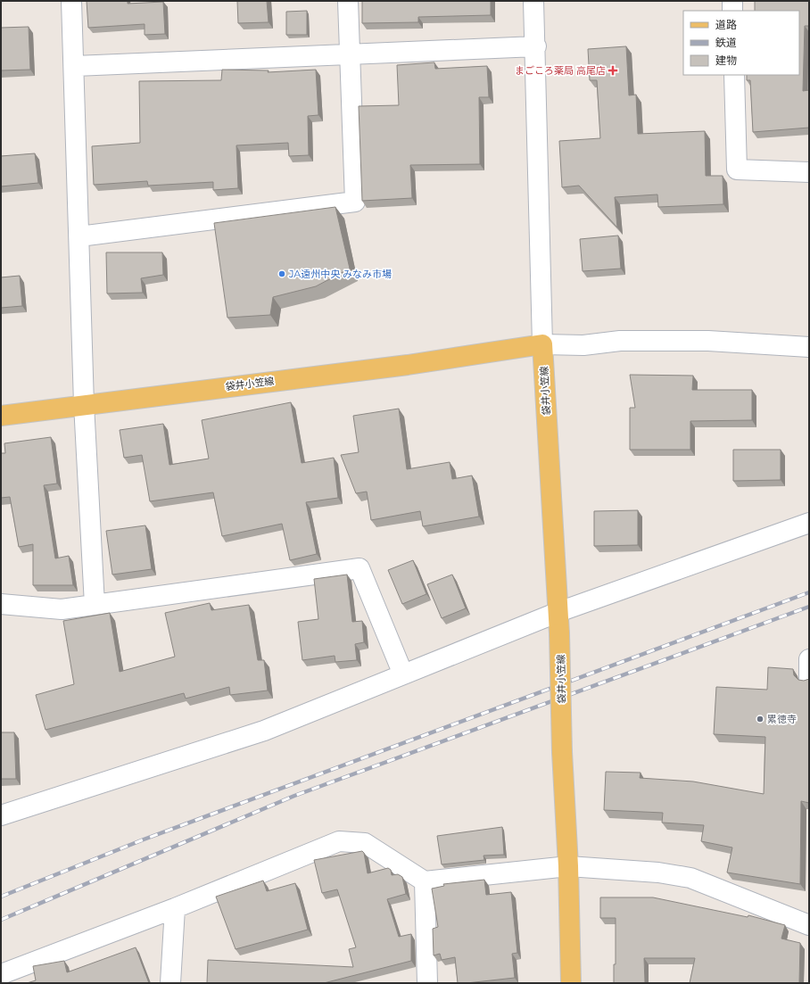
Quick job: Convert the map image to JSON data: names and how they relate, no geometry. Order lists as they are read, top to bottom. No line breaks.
{"streets":{"main road":["袋井小笠線"]},"places":{"health":["まごころ薬局 高尾店"],"other":["JA遠州中央 みなみ市場","累徳寺"]},"legend":["道路","鉄道","建物"]}
